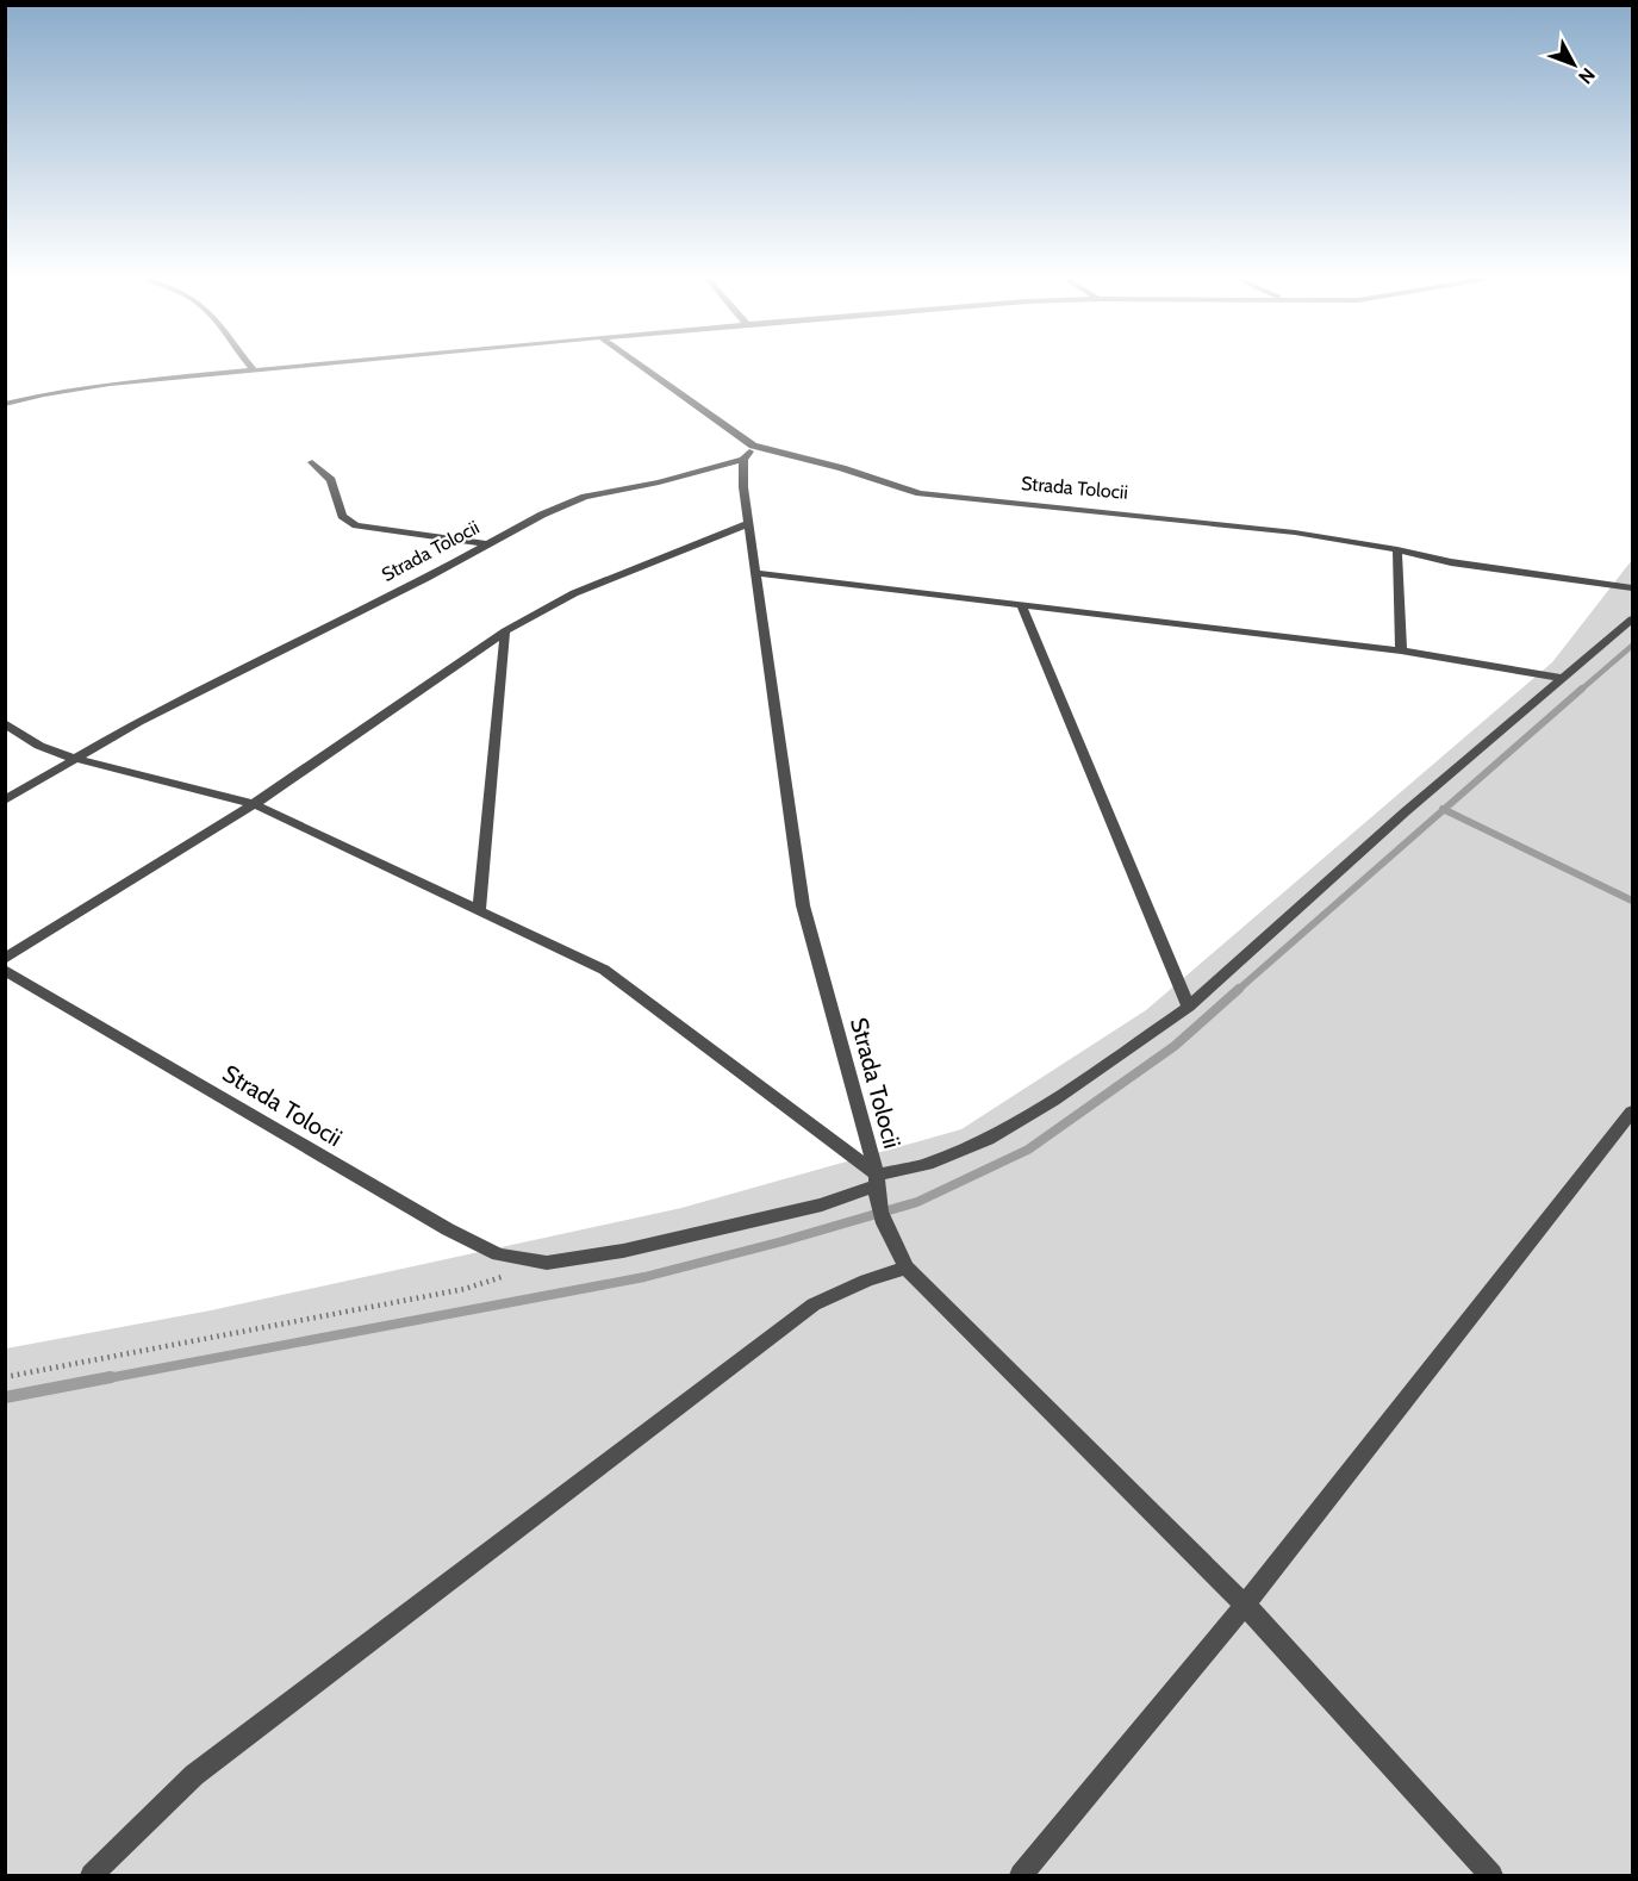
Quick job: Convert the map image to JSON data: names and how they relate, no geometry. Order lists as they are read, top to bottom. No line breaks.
{"streets":{"street":["Strada Tolocii"]},"north":"bottom right"}
